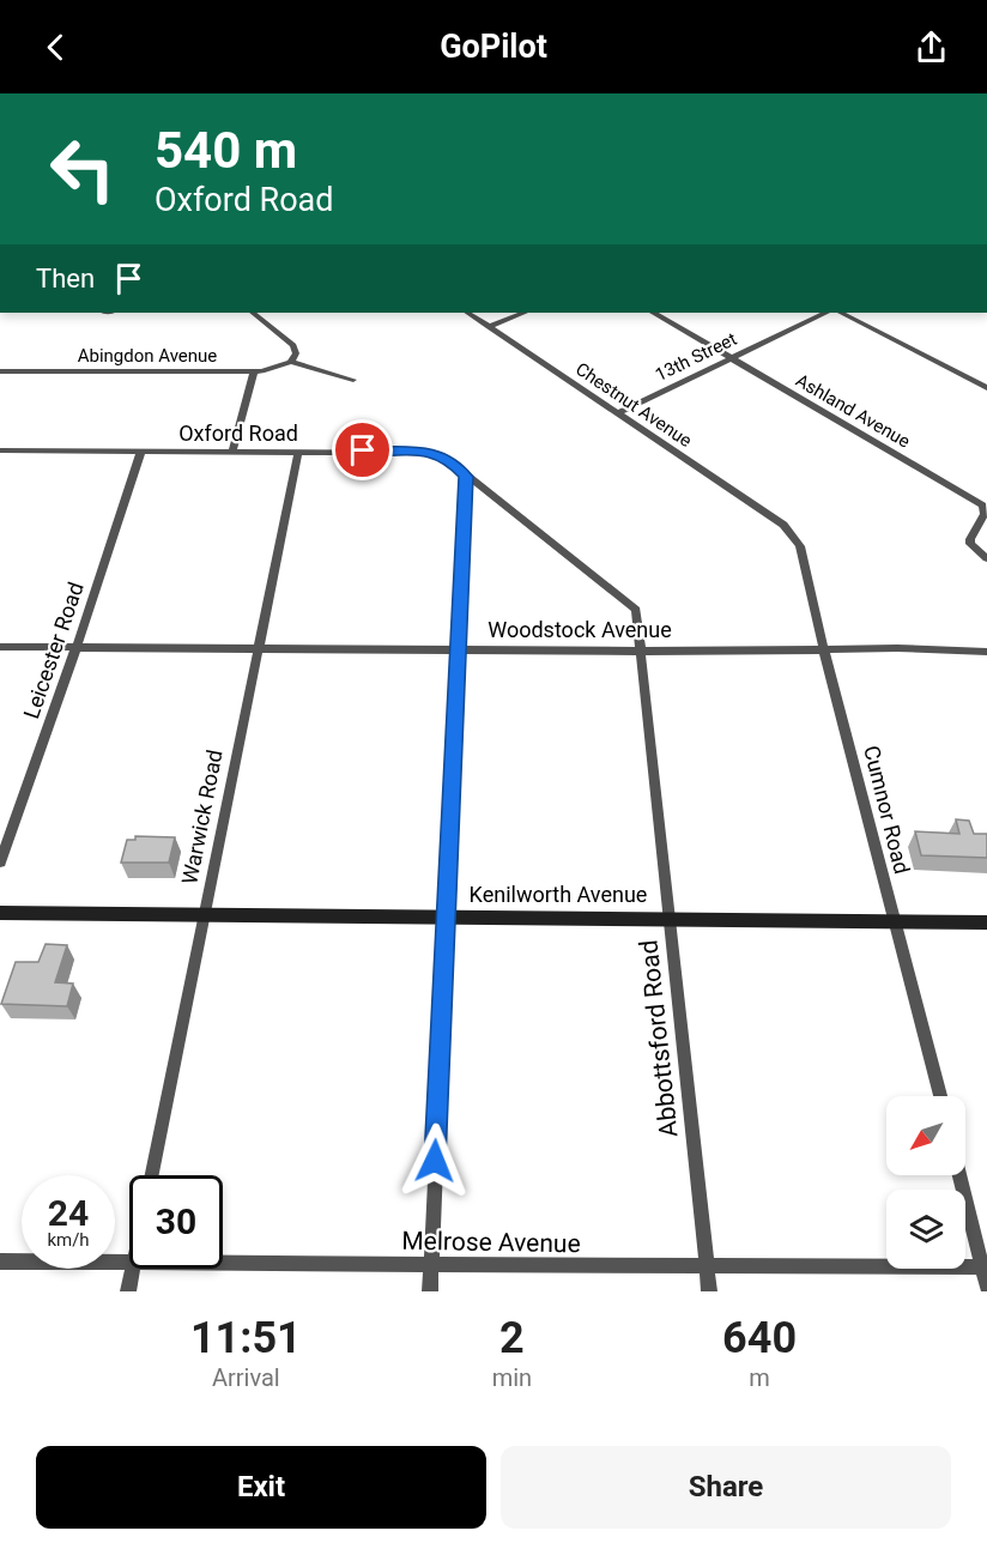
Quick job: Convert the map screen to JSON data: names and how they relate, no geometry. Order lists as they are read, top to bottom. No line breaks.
{"streets":{"street":["Abingdon Avenue","13th Street","Chestnut Avenue","Ashland Avenue","Oxford Road","Woodstock Avenue","Leicester Road","Cumnor Road","Warwick Road","Kenilworth Avenue","Abbottsford Road","Melrose Avenue"]},"crossings":[["13th Street","Chestnut Avenue"],["13th Street","Ashland Avenue"],["Chestnut Avenue","Cumnor Road"],["Oxford Road","Leicester Road"],["Oxford Road","Warwick Road"],["Oxford Road","Abbottsford Road"],["Woodstock Avenue","Leicester Road"],["Woodstock Avenue","Cumnor Road"],["Woodstock Avenue","Warwick Road"],["Woodstock Avenue","Abbottsford Road"],["Cumnor Road","Kenilworth Avenue"],["Warwick Road","Kenilworth Avenue"],["Kenilworth Avenue","Abbottsford Road"],["Abbottsford Road","Melrose Avenue"]],"north":"bottom left","page":{"header":"GoPilot","turn":["540 m","Oxford Road"],"then":"Then","speed":"24 km/h","limit":"30","eta":["11:51","Arrival","2","min","640","m"],"buttons":["Exit","Share"]}}
